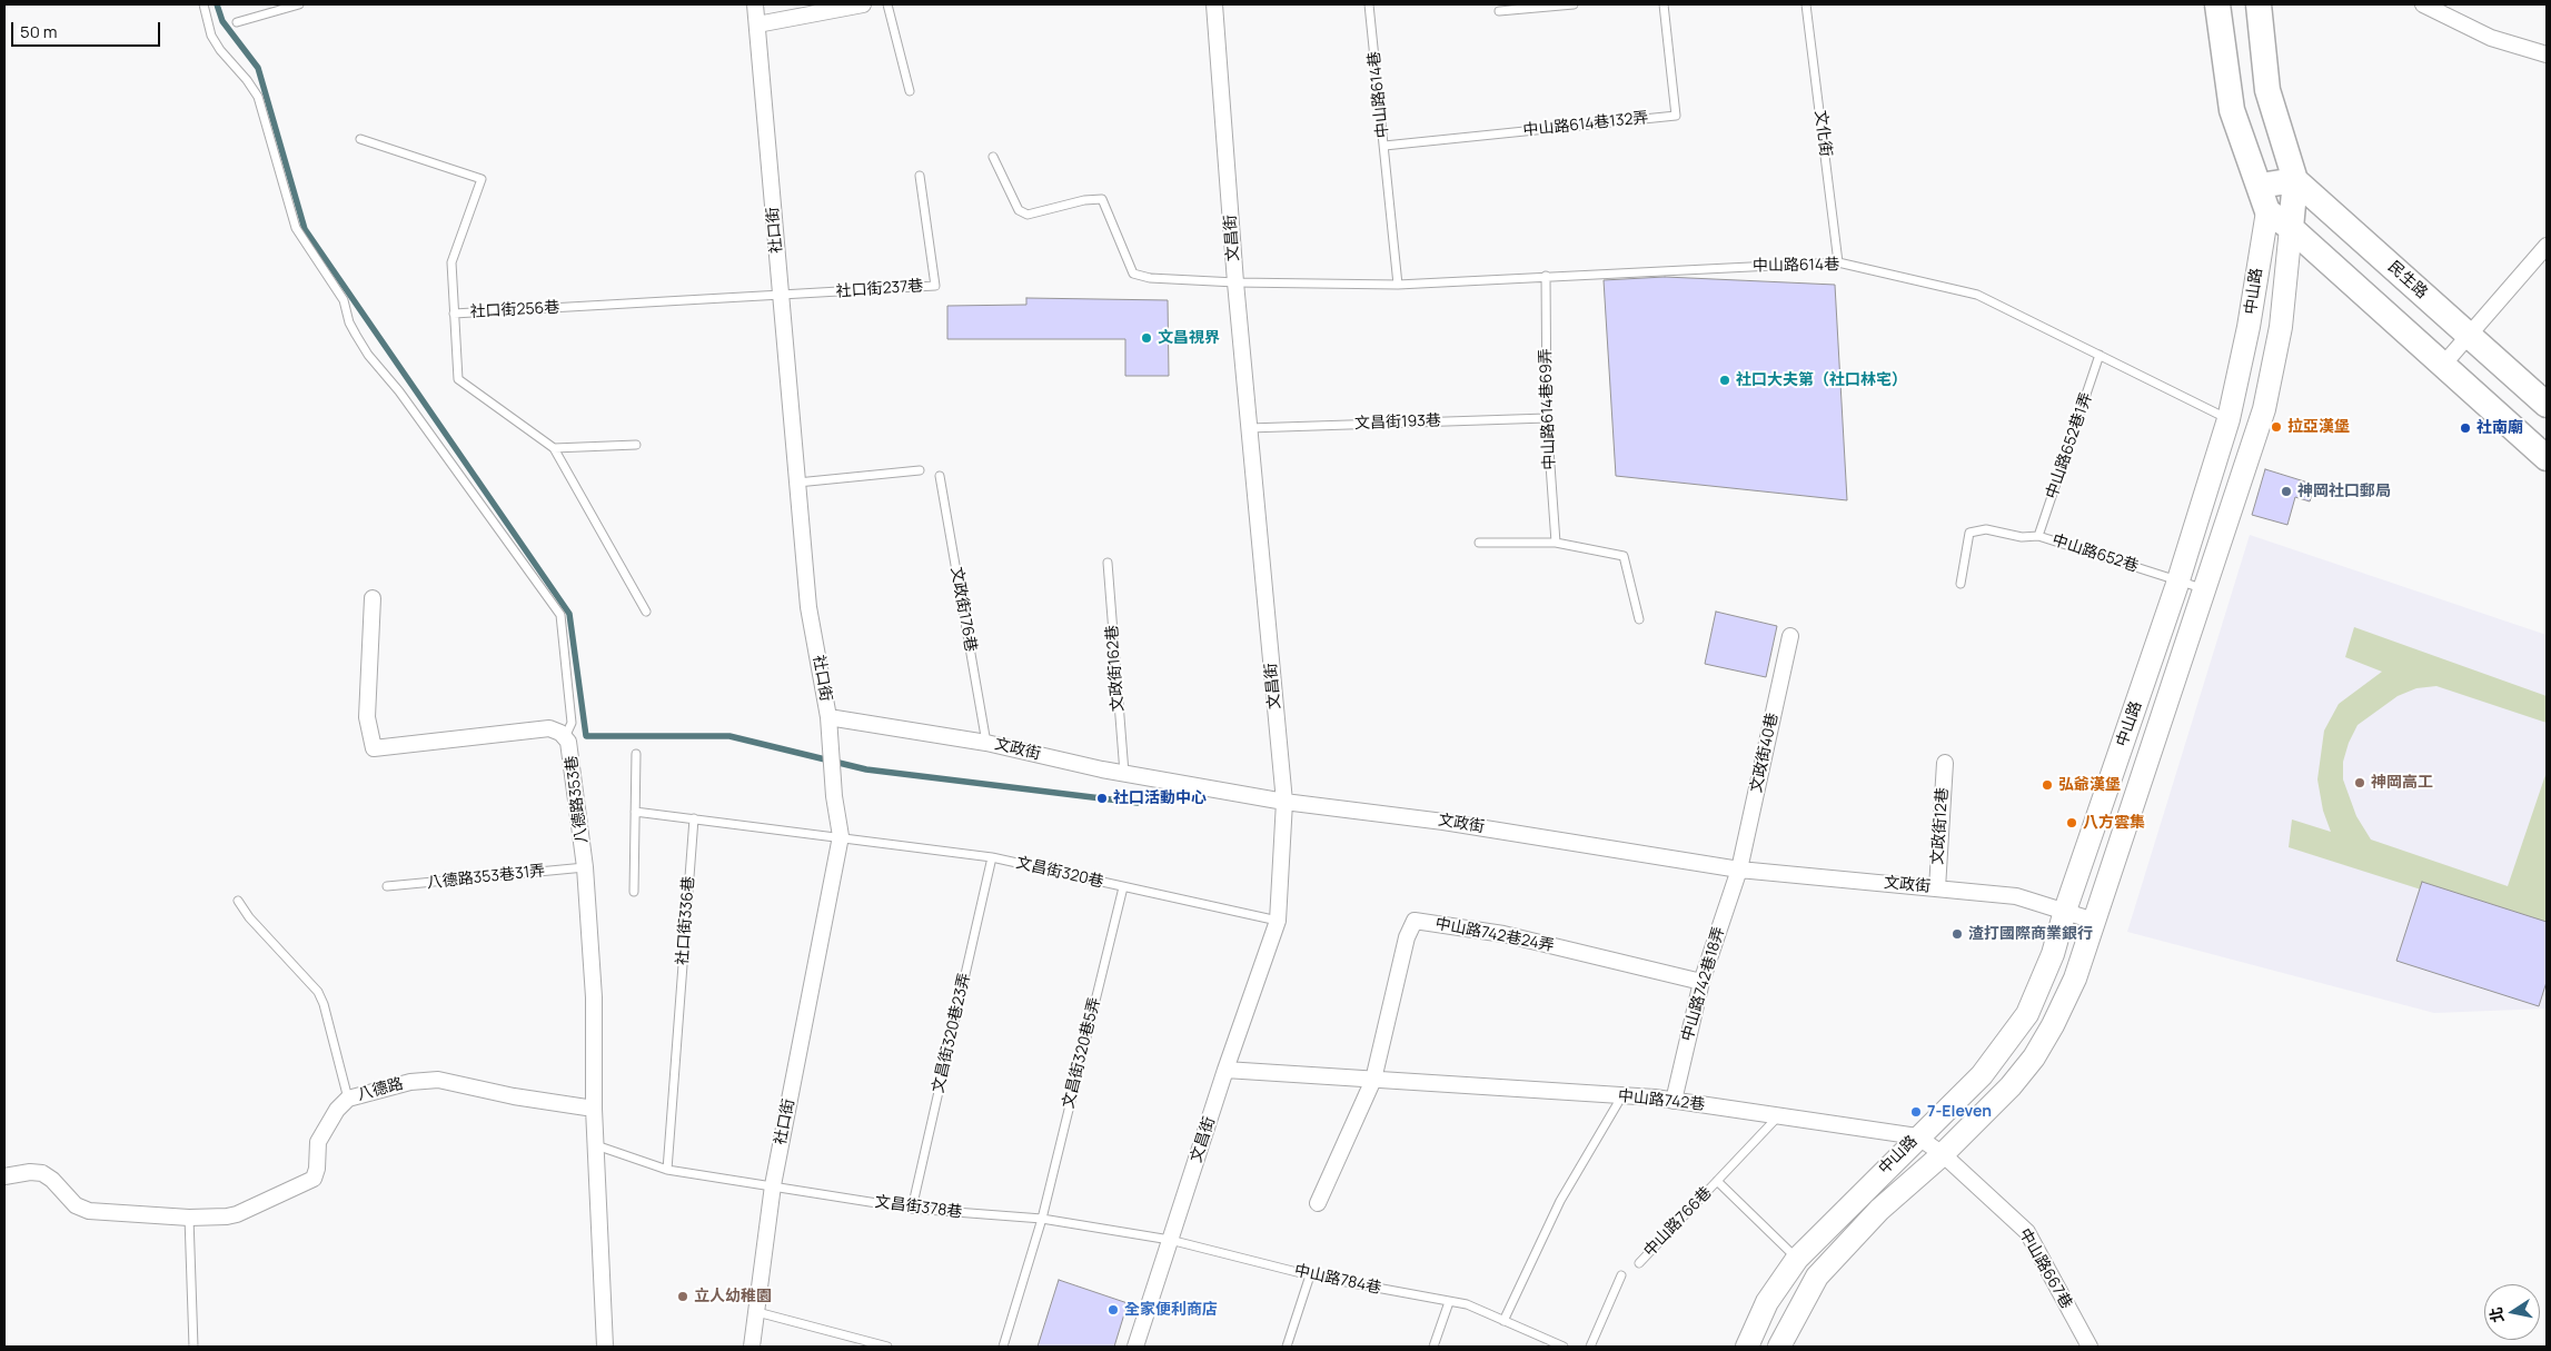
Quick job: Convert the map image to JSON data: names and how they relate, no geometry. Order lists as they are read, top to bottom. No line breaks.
{"streets":{"main road":["民生路","中山路"],"street":["社口街","文昌街","文政街","文政街40巷","八德路353巷","文政街12巷","中山路742巷24弄","中山路742巷18弄","八德路","中山路742巷","中山路667巷"],"lane":["中山路614巷","中山路614巷132弄","文化街","社口街237巷","社口街256巷","中山路614巷69弄","文昌街193巷","中山路652巷1弄","中山路652巷","文政街176巷","文政街162巷","文昌街320巷","八德路353巷31弄","社口街336巷","文昌街320巷23弄","文昌街320巷5弄","文昌街378巷","中山路766巷","中山路784巷"]},"crossings":[["中山路614巷","中山路614巷132弄"],["中山路614巷","文化街"],["中山路614巷","文昌街"],["中山路614巷","中山路"],["中山路614巷","中山路614巷69弄"],["中山路614巷","中山路652巷1弄"],["社口街","社口街237巷"],["社口街","社口街256巷"],["社口街","文政街"],["社口街","文昌街320巷"],["社口街","文昌街378巷"],["文昌街","文昌街193巷"],["文昌街","文政街"],["文昌街","文昌街320巷"],["文昌街","中山路742巷"],["文昌街","文昌街378巷"],["文昌街","中山路784巷"],["民生路","中山路"],["社口街237巷","社口街256巷"],["中山路","中山路652巷"],["中山路","文政街"],["中山路","中山路742巷"],["中山路","中山路766巷"],["中山路","中山路667巷"],["中山路614巷69弄","文昌街193巷"],["中山路652巷1弄","中山路652巷"],["文政街176巷","文政街"],["文政街162巷","文政街"],["文政街","文政街40巷"],["文政街","文政街12巷"],["文政街","中山路742巷18弄"],["文政街40巷","中山路742巷18弄"],["八德路353巷","八德路353巷31弄"],["八德路353巷","八德路"],["文昌街320巷","文昌街320巷23弄"],["文昌街320巷","文昌街320巷5弄"],["社口街336巷","文昌街378巷"],["中山路742巷24弄","中山路742巷18弄"],["中山路742巷24弄","中山路742巷"],["中山路742巷18弄","中山路742巷"],["文昌街320巷23弄","文昌街378巷"],["文昌街320巷5弄","文昌街378巷"],["中山路742巷","中山路766巷"],["中山路742巷","中山路667巷"],["文昌街378巷","中山路784巷"]],"places":["文昌視界","社口大夫第（社口林宅）","拉亞漢堡","社南廟","神岡社口郵局","神岡高工","弘爺漢堡","社口活動中心","八方雲集","渣打國際商業銀行","7-Eleven","立人幼稚園","全家便利商店"],"scale_bar":"50 m","north":"left"}
